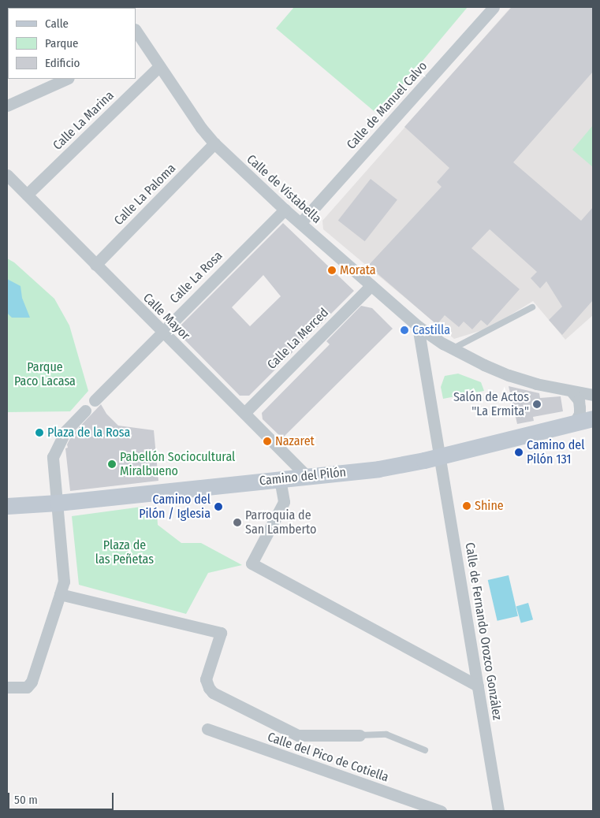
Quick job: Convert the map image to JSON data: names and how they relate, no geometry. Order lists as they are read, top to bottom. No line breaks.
{"streets":{"street":["Calle de Manuel Calvo","Calle La Marina","Calle de Vistabella","Calle La Paloma","Calle La Rosa","Calle Mayor","Calle La Merced","Camino del Pilón","Calle de Fernando Orozco González","Calle del Pico de Cotiella"]},"crossings":[["Calle de Manuel Calvo","Calle de Vistabella"],["Calle La Marina","Calle de Vistabella"],["Calle La Marina","Calle Mayor"],["Calle de Vistabella","Calle La Paloma"],["Calle de Vistabella","Calle La Rosa"],["Calle de Vistabella","Calle La Merced"],["Calle de Vistabella","Calle de Fernando Orozco González"],["Calle La Paloma","Calle Mayor"],["Calle La Rosa","Calle Mayor"],["Calle Mayor","Calle La Merced"],["Calle Mayor","Camino del Pilón"],["Camino del Pilón","Calle de Fernando Orozco González"]],"parks":["Parque Paco Lacasa","Plaza de las Peñetas"],"places":["Morata","Castilla","Salón de Actos \"La Ermita\"","Plaza de la Rosa","Nazaret","Camino del Pilón 131","Pabellón Sociocultural Miralbueno","Shine","Camino del Pilón / Iglesia","Parroquia de San Lamberto"],"legend":["Calle","Parque","Edificio"],"scale_bar":"50 m"}
